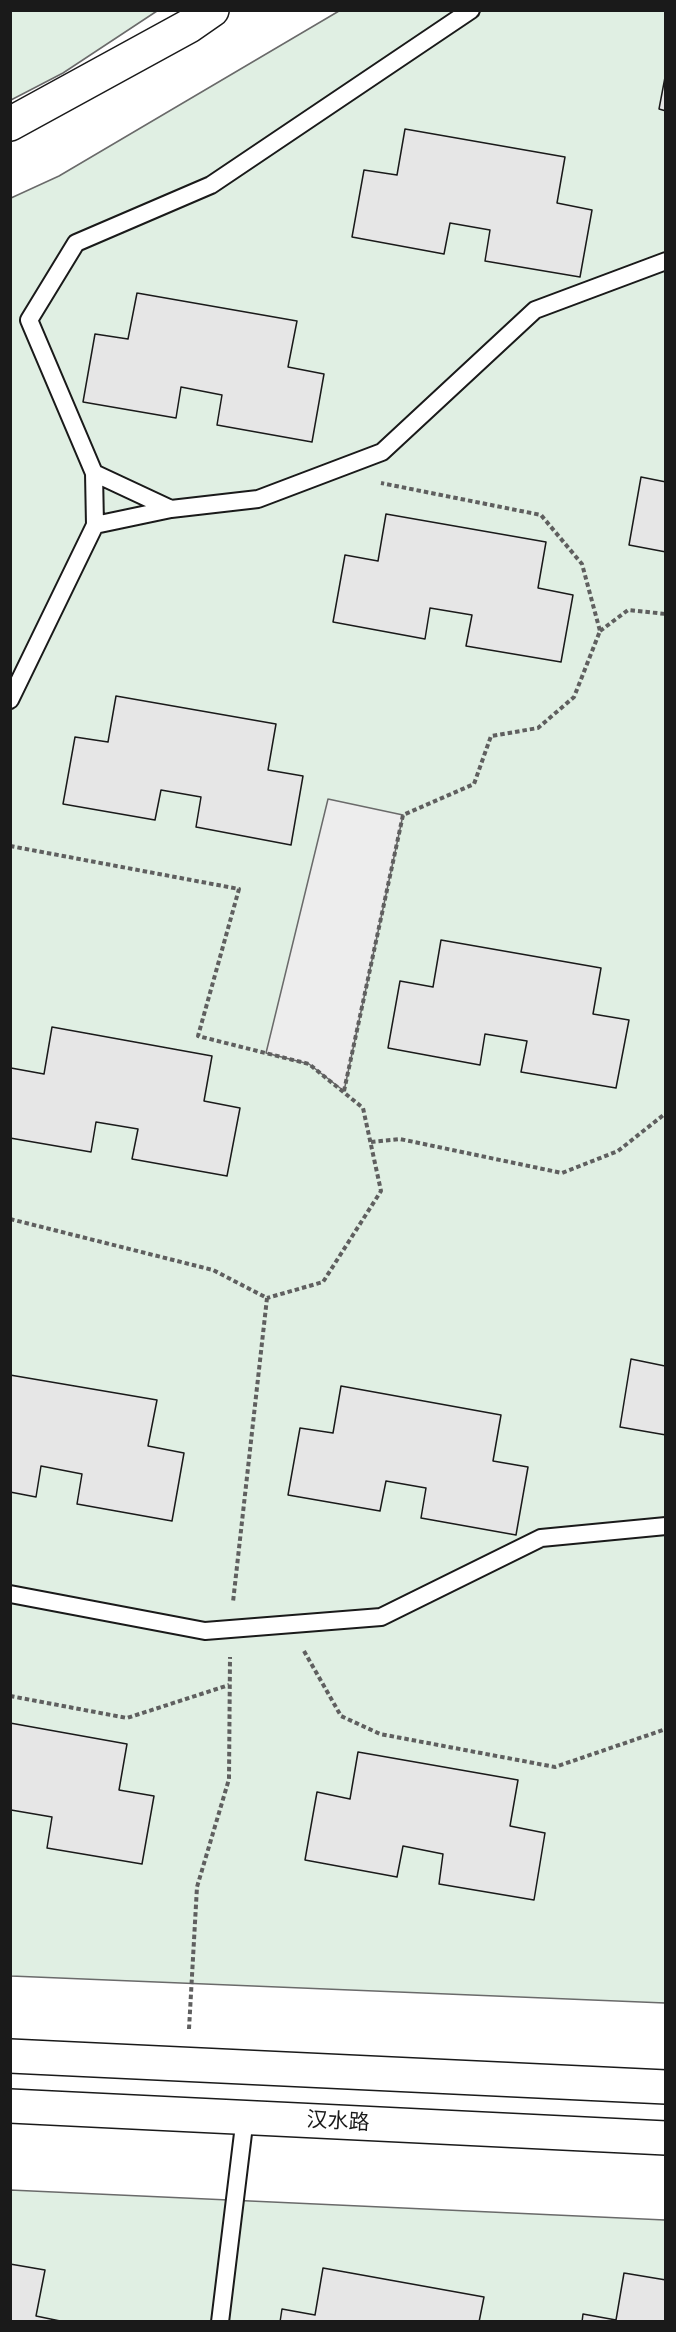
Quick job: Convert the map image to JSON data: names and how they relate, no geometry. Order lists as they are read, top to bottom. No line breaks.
{"streets":{"main road":["汉水路"]}}
